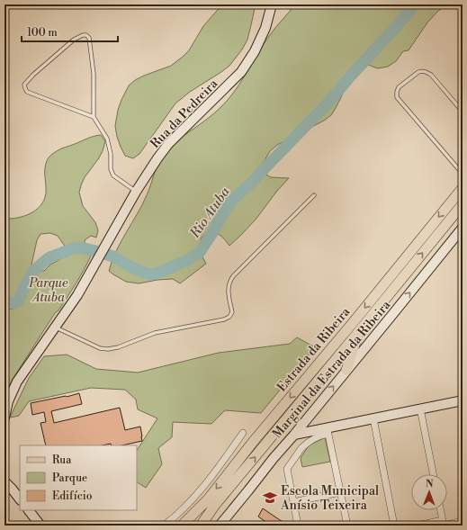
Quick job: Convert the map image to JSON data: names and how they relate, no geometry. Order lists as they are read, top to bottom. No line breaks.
{"streets":{"main road":["Rua da Pedreira","Estrada da Ribeira","Marginal da Estrada da Ribeira"]},"one_way":["Marginal da Estrada da Ribeira"],"water":["Rio Atuba"],"parks":["Parque Atuba"],"places":{"school or university":["Escola Municipal Anísio Teixeira"]},"legend":["Rua","Parque","Edifício"],"scale_bar":"100 m","north":"top"}
